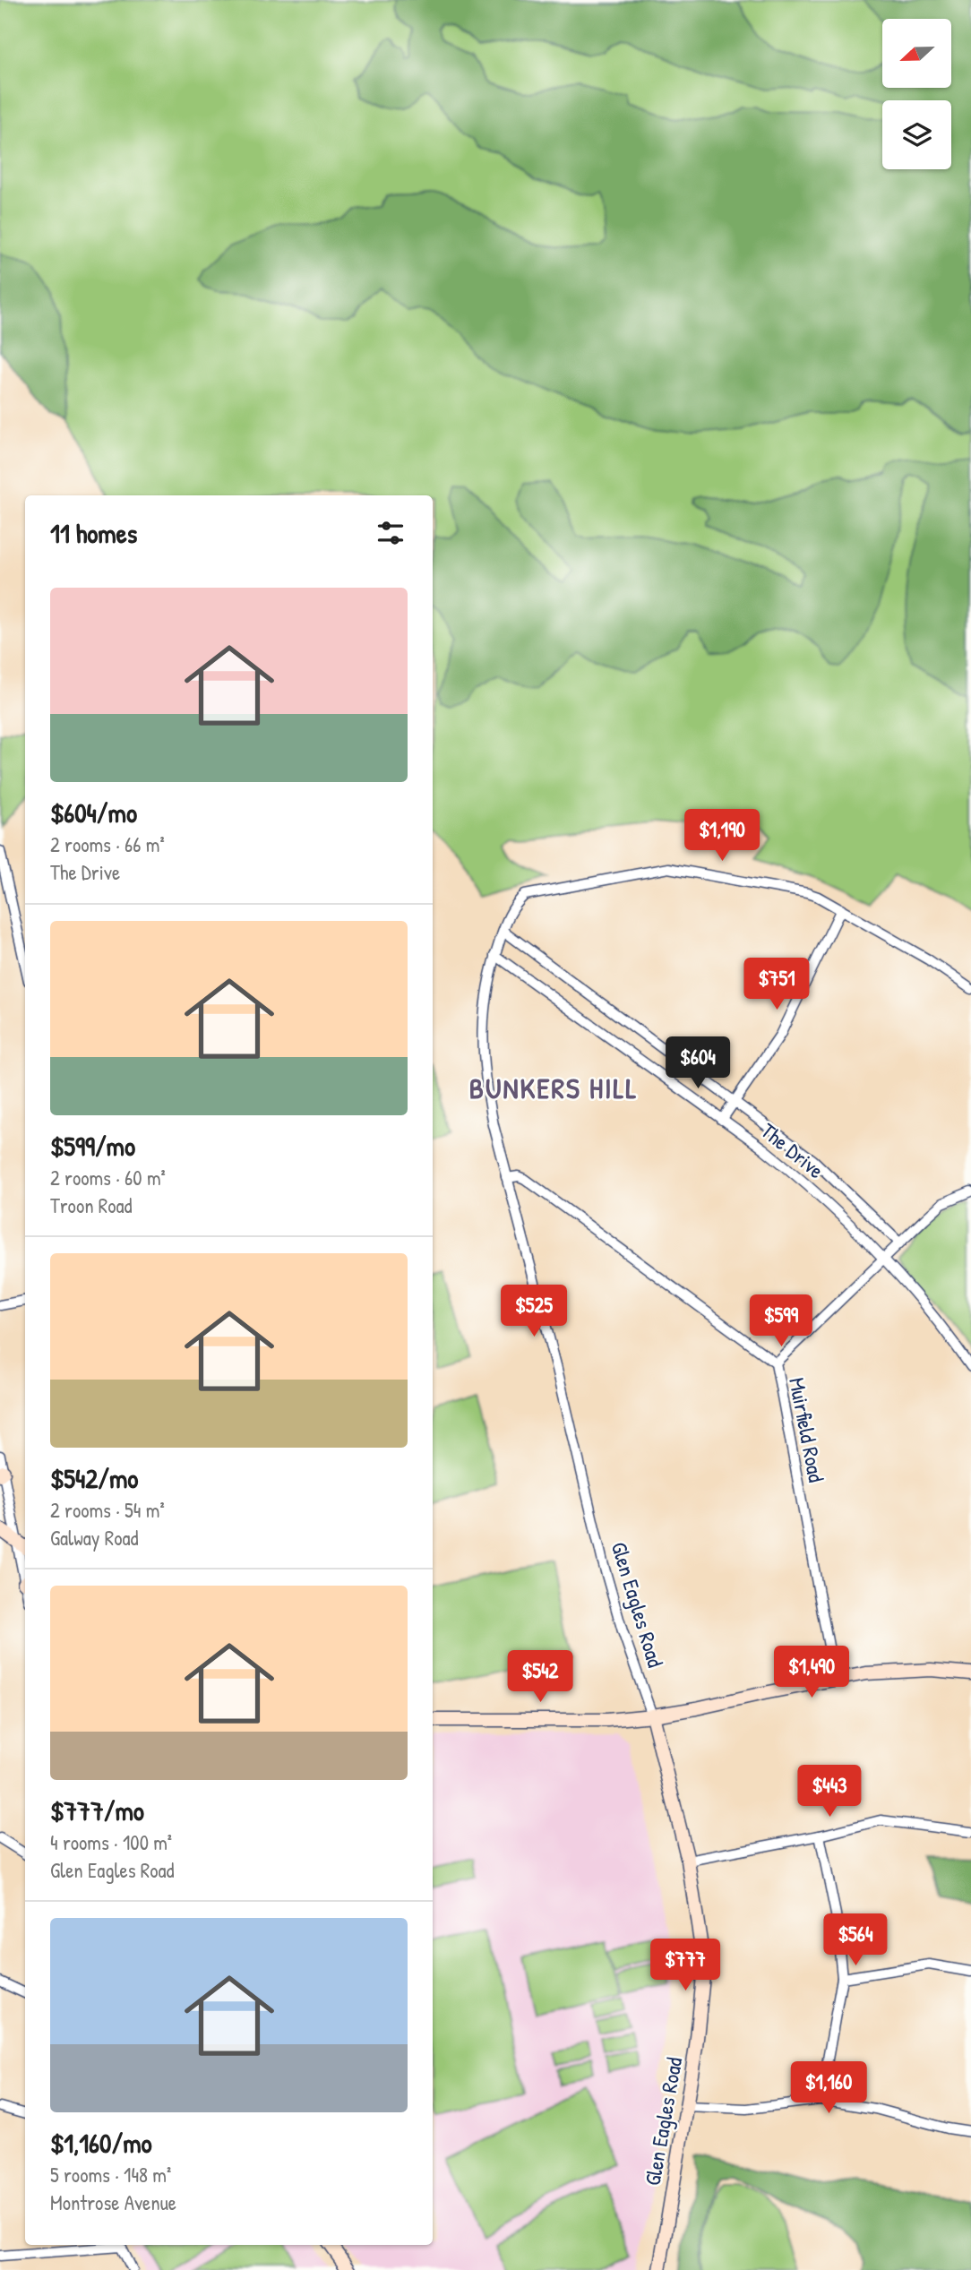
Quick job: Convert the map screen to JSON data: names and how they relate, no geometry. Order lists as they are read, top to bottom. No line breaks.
{"streets":{"street":["The Drive","Muirfield Road","Glen Eagles Road"]},"crossings":[["The Drive","Glen Eagles Road"],["Muirfield Road","Glen Eagles Road"]],"districts":["BUNKERS HILL"],"north":"left","page":{"heading":"11 homes","list":[{"name":"$604/mo","note":"2 rooms · 66 m² · The Drive"},{"name":"$599/mo","note":"2 rooms · 60 m² · Troon Road"},{"name":"$542/mo","note":"2 rooms · 54 m² · Galway Road"},{"name":"$777/mo","note":"4 rooms · 100 m² · Glen Eagles Road"},{"name":"$1,160/mo","note":"5 rooms · 148 m² · Montrose Avenue"}],"price":["$1,190","$751","$604","$525","$599","$1,490","$542","$443","$564","$777","$1,160"]}}
